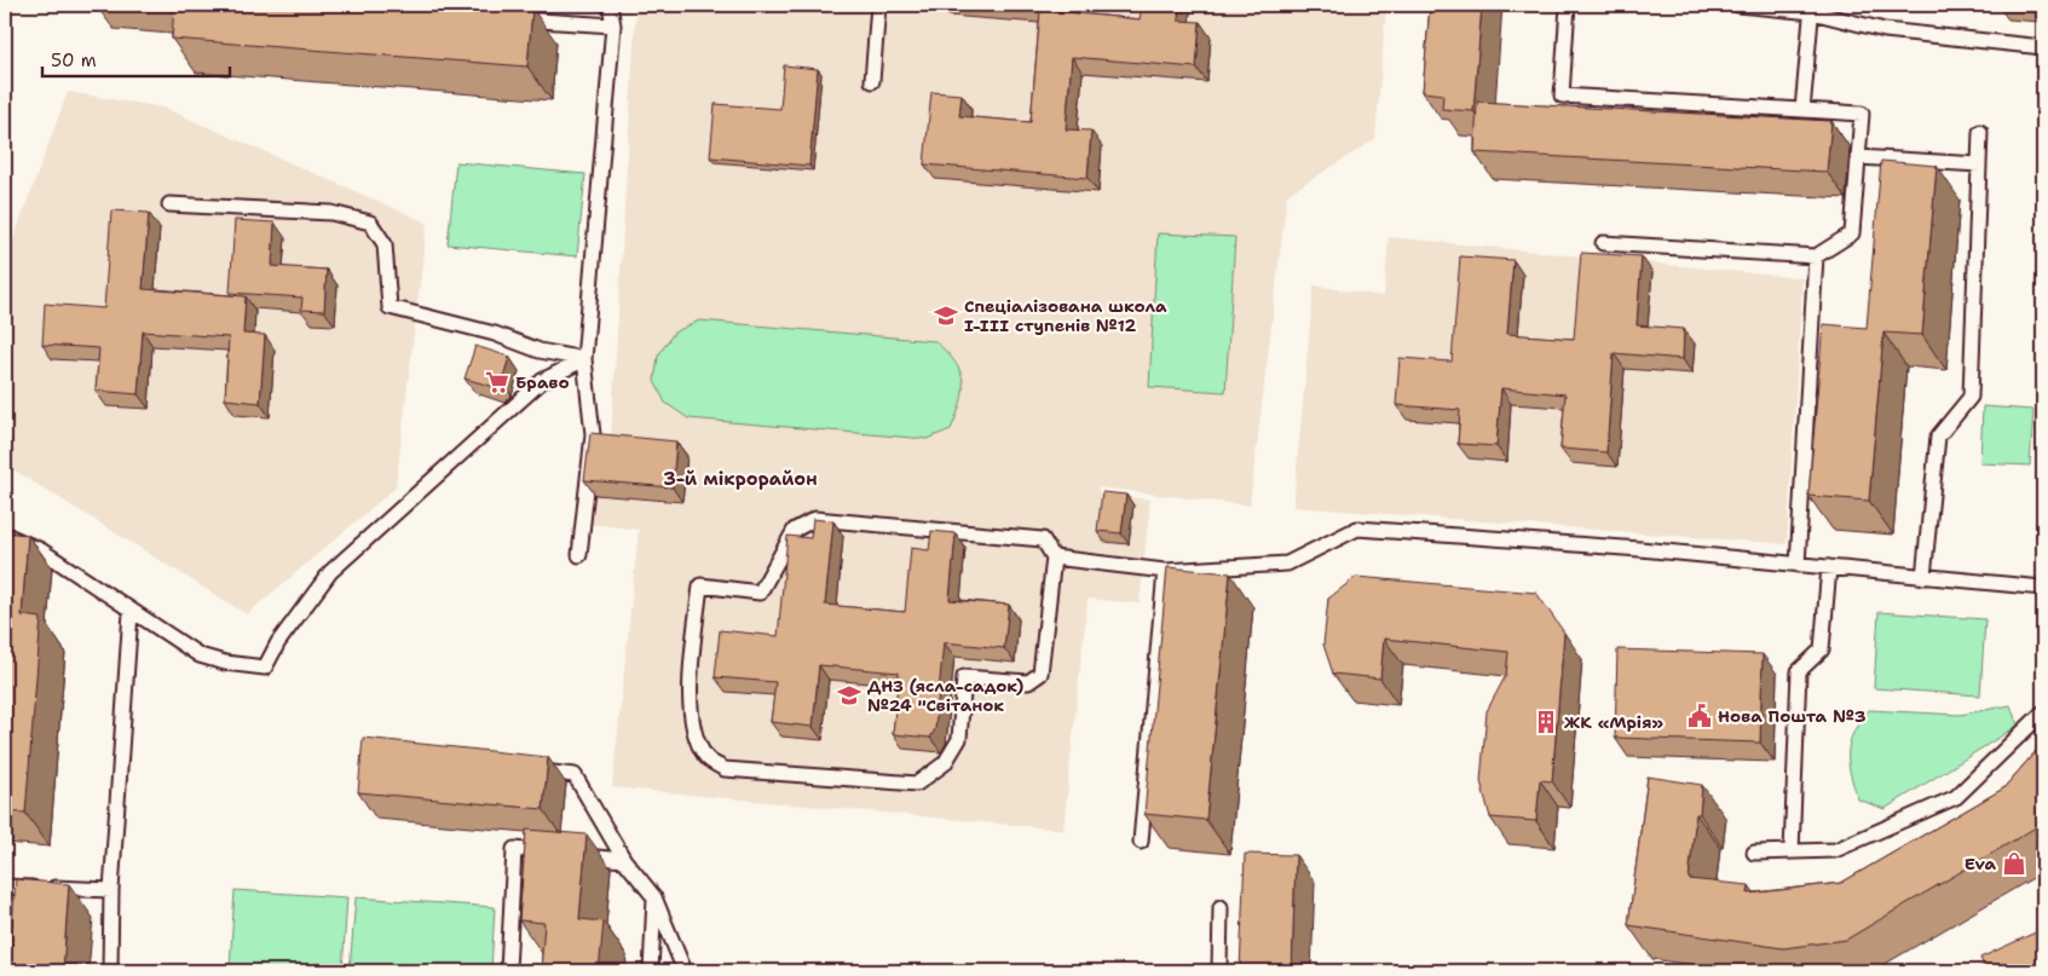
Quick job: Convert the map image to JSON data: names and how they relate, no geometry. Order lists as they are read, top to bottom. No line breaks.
{"districts":["3-й мікрорайон"],"places":{"school or university":["Спеціалізована школа І-ІІІ ступенів №12","ДНЗ (ясла-садок) №24 \"Світанок"],"supermarket":["Браво"],"public building":["Нова Пошта №3"],"building":["ЖК «Мрія»"],"shop":["Eva"]},"scale_bar":"50 m"}
